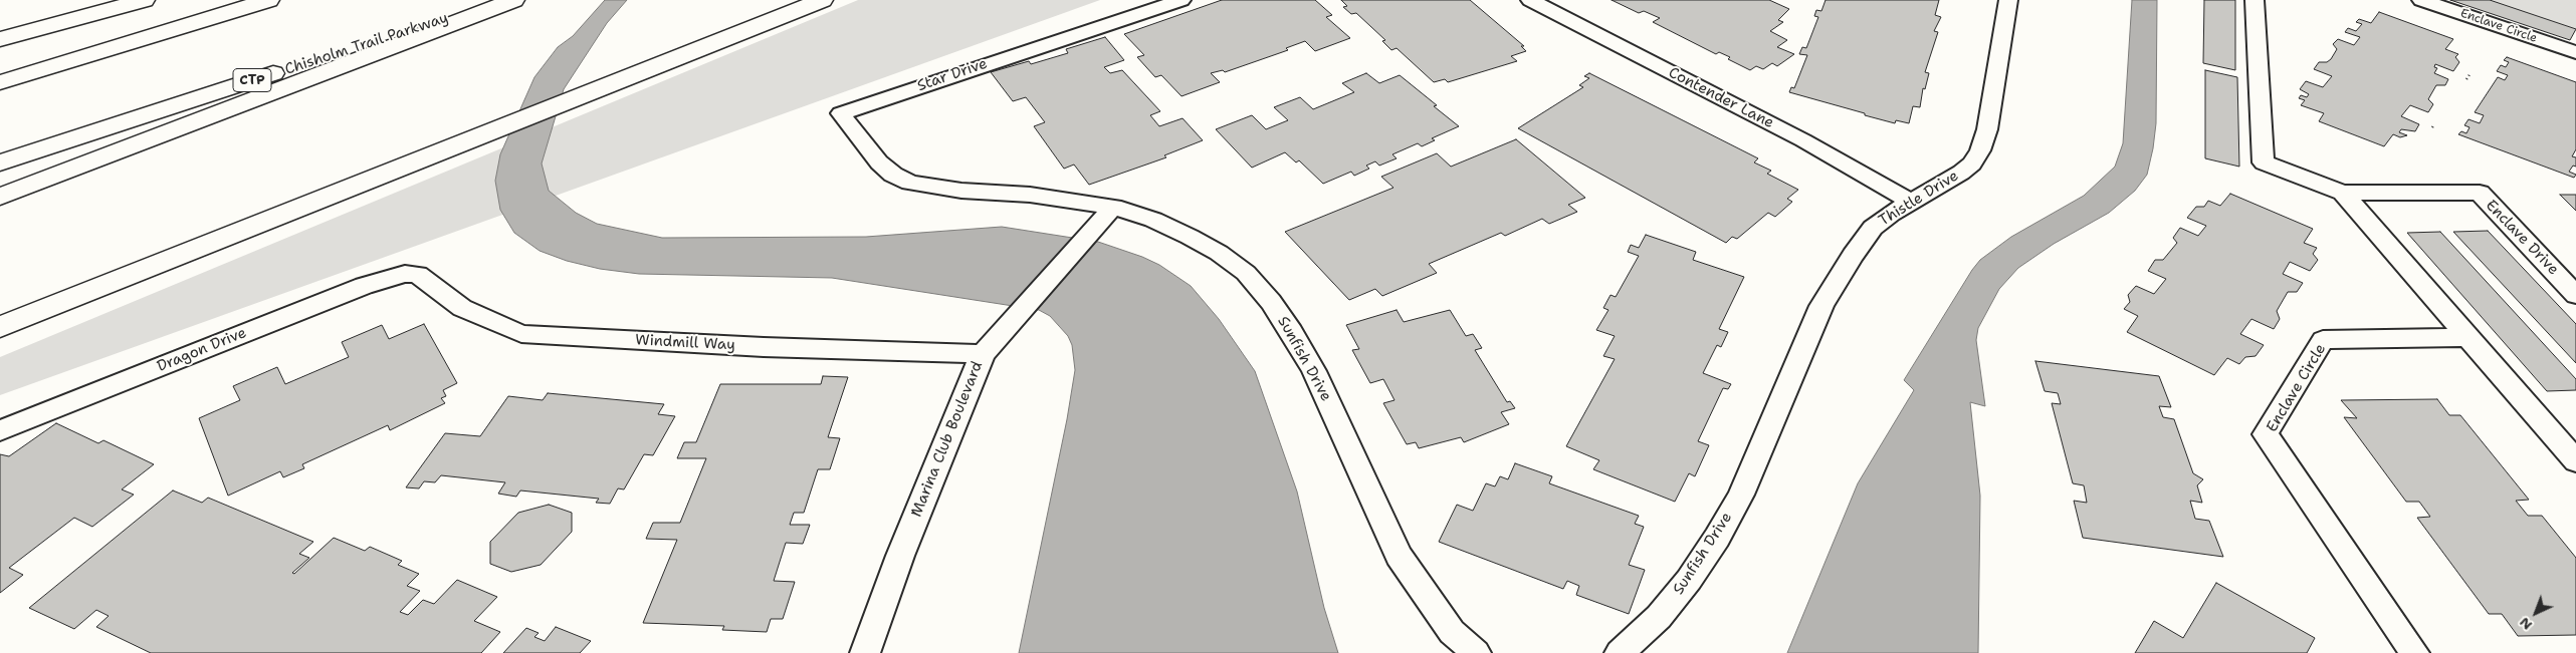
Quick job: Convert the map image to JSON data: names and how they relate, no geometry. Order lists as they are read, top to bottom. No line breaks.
{"streets":{"highway":["Chisholm Trail Parkway","CTP"],"lane":["Enclave Circle","Star Drive","Contender Lane","Thistle Drive","Enclave Drive","Windmill Way","Dragon Drive","Sunfish Drive","Marina Club Boulevard"]},"crossings":[["Star Drive","Sunfish Drive"],["Contender Lane","Thistle Drive"],["Thistle Drive","Sunfish Drive"],["Windmill Way","Dragon Drive"],["Windmill Way","Marina Club Boulevard"],["Sunfish Drive","Marina Club Boulevard"]],"north":"bottom left"}
